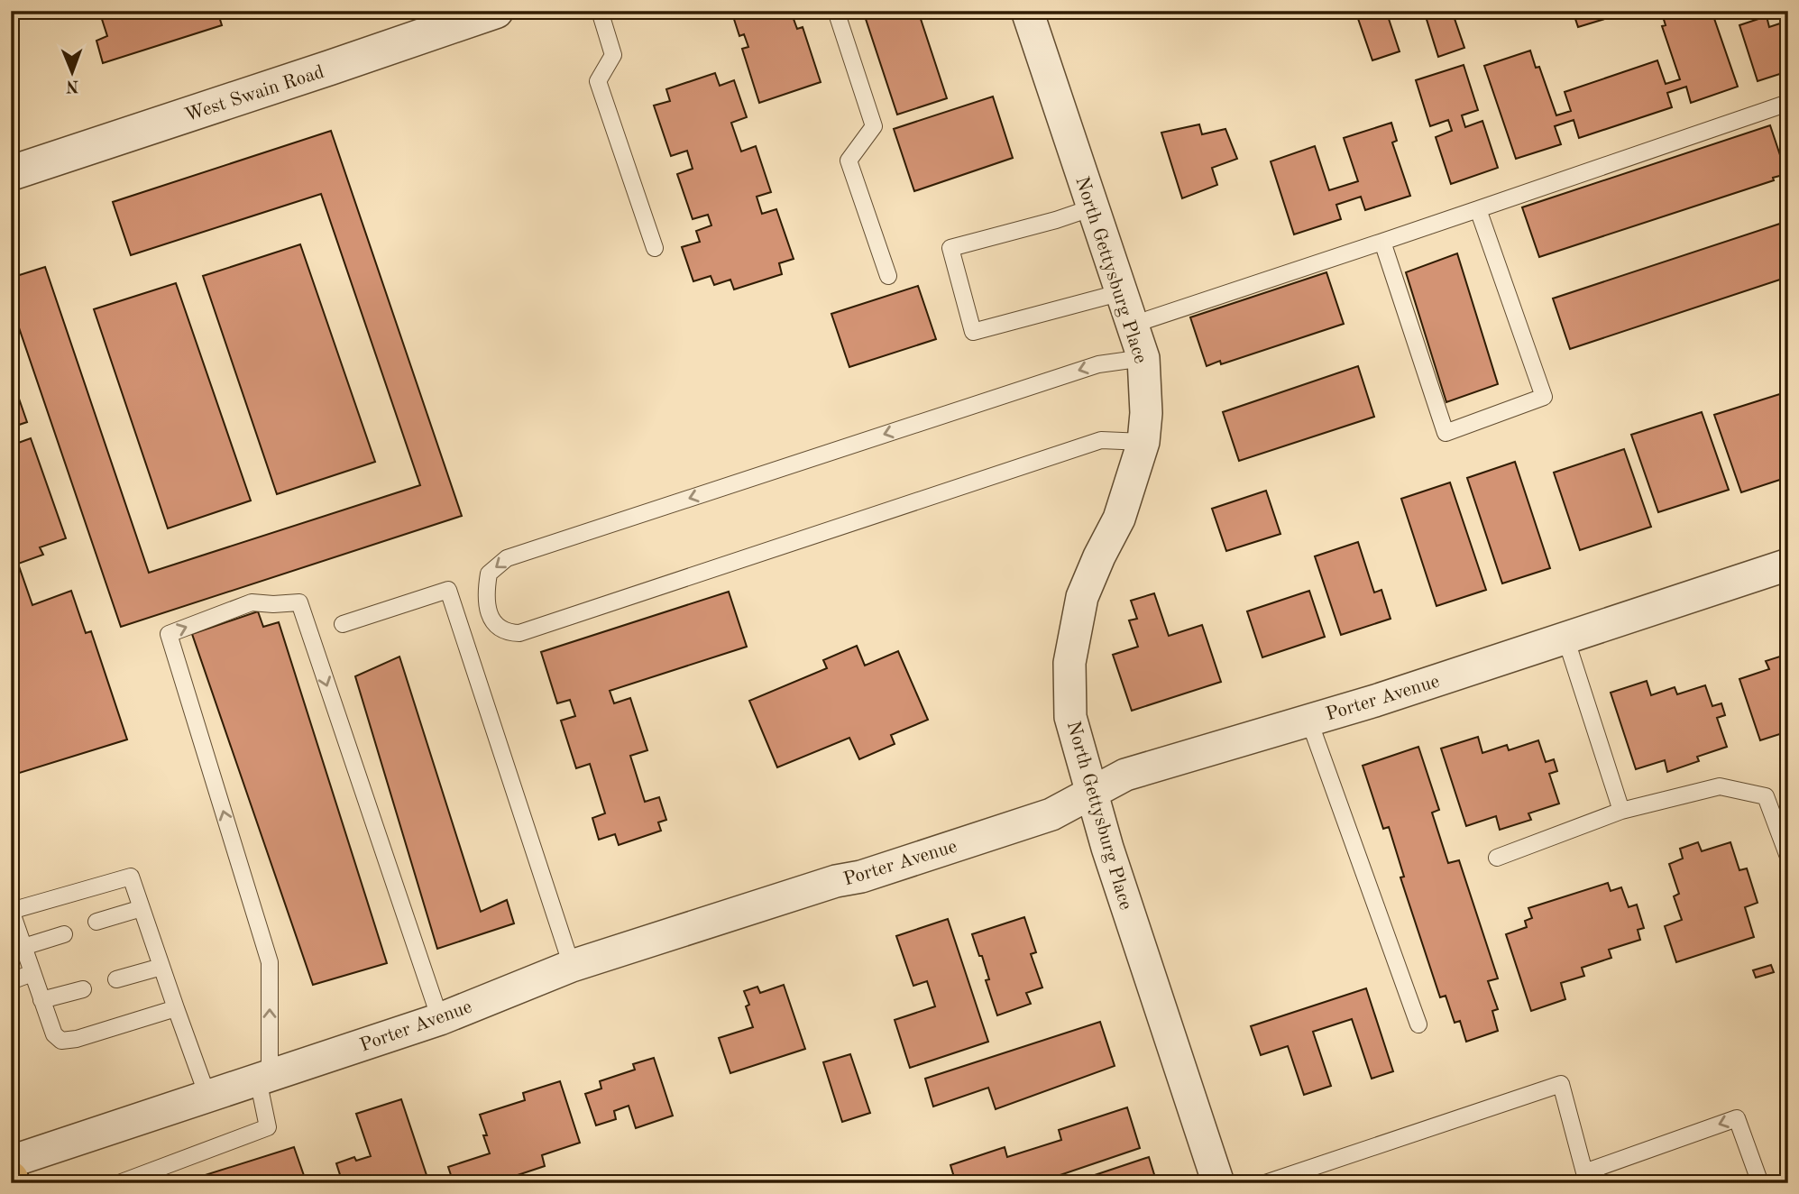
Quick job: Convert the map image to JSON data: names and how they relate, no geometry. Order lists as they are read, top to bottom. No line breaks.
{"streets":{"street":["West Swain Road","North Gettysburg Place","Porter Avenue"]},"crossings":[["North Gettysburg Place","Porter Avenue"]],"north":"bottom"}
